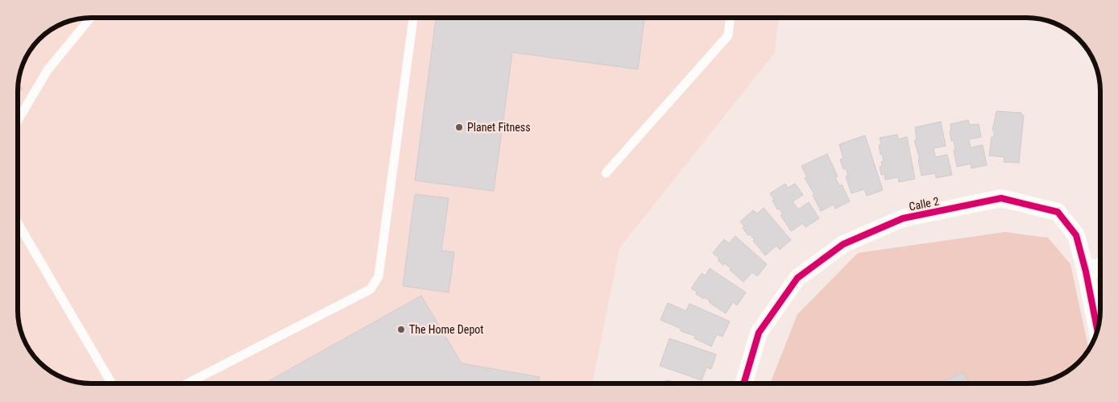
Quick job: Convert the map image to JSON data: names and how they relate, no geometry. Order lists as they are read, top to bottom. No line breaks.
{"streets":{"street":["Calle 2"]},"places":["Planet Fitness","The Home Depot"]}
